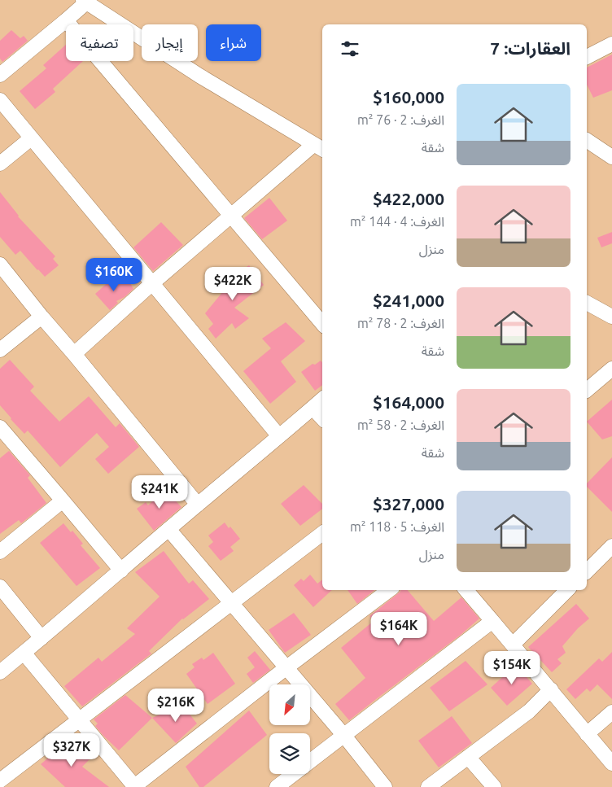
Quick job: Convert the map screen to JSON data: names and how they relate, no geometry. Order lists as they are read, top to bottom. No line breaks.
{"north":"bottom left","page":{"chip":["شراء","إيجار","تصفية"],"heading":"العقارات: 7","list":[{"name":"$160,000","note":"الغرف: 2 · 76 m² · شقة"},{"name":"$422,000","note":"الغرف: 4 · 144 m² · منزل"},{"name":"$241,000","note":"الغرف: 2 · 78 m² · شقة"},{"name":"$164,000","note":"الغرف: 2 · 58 m² · شقة"},{"name":"$327,000","note":"الغرف: 5 · 118 m² · منزل"}],"price":["$160K","$422K","$241K","$164K","$154K","$216K","$327K"]}}
